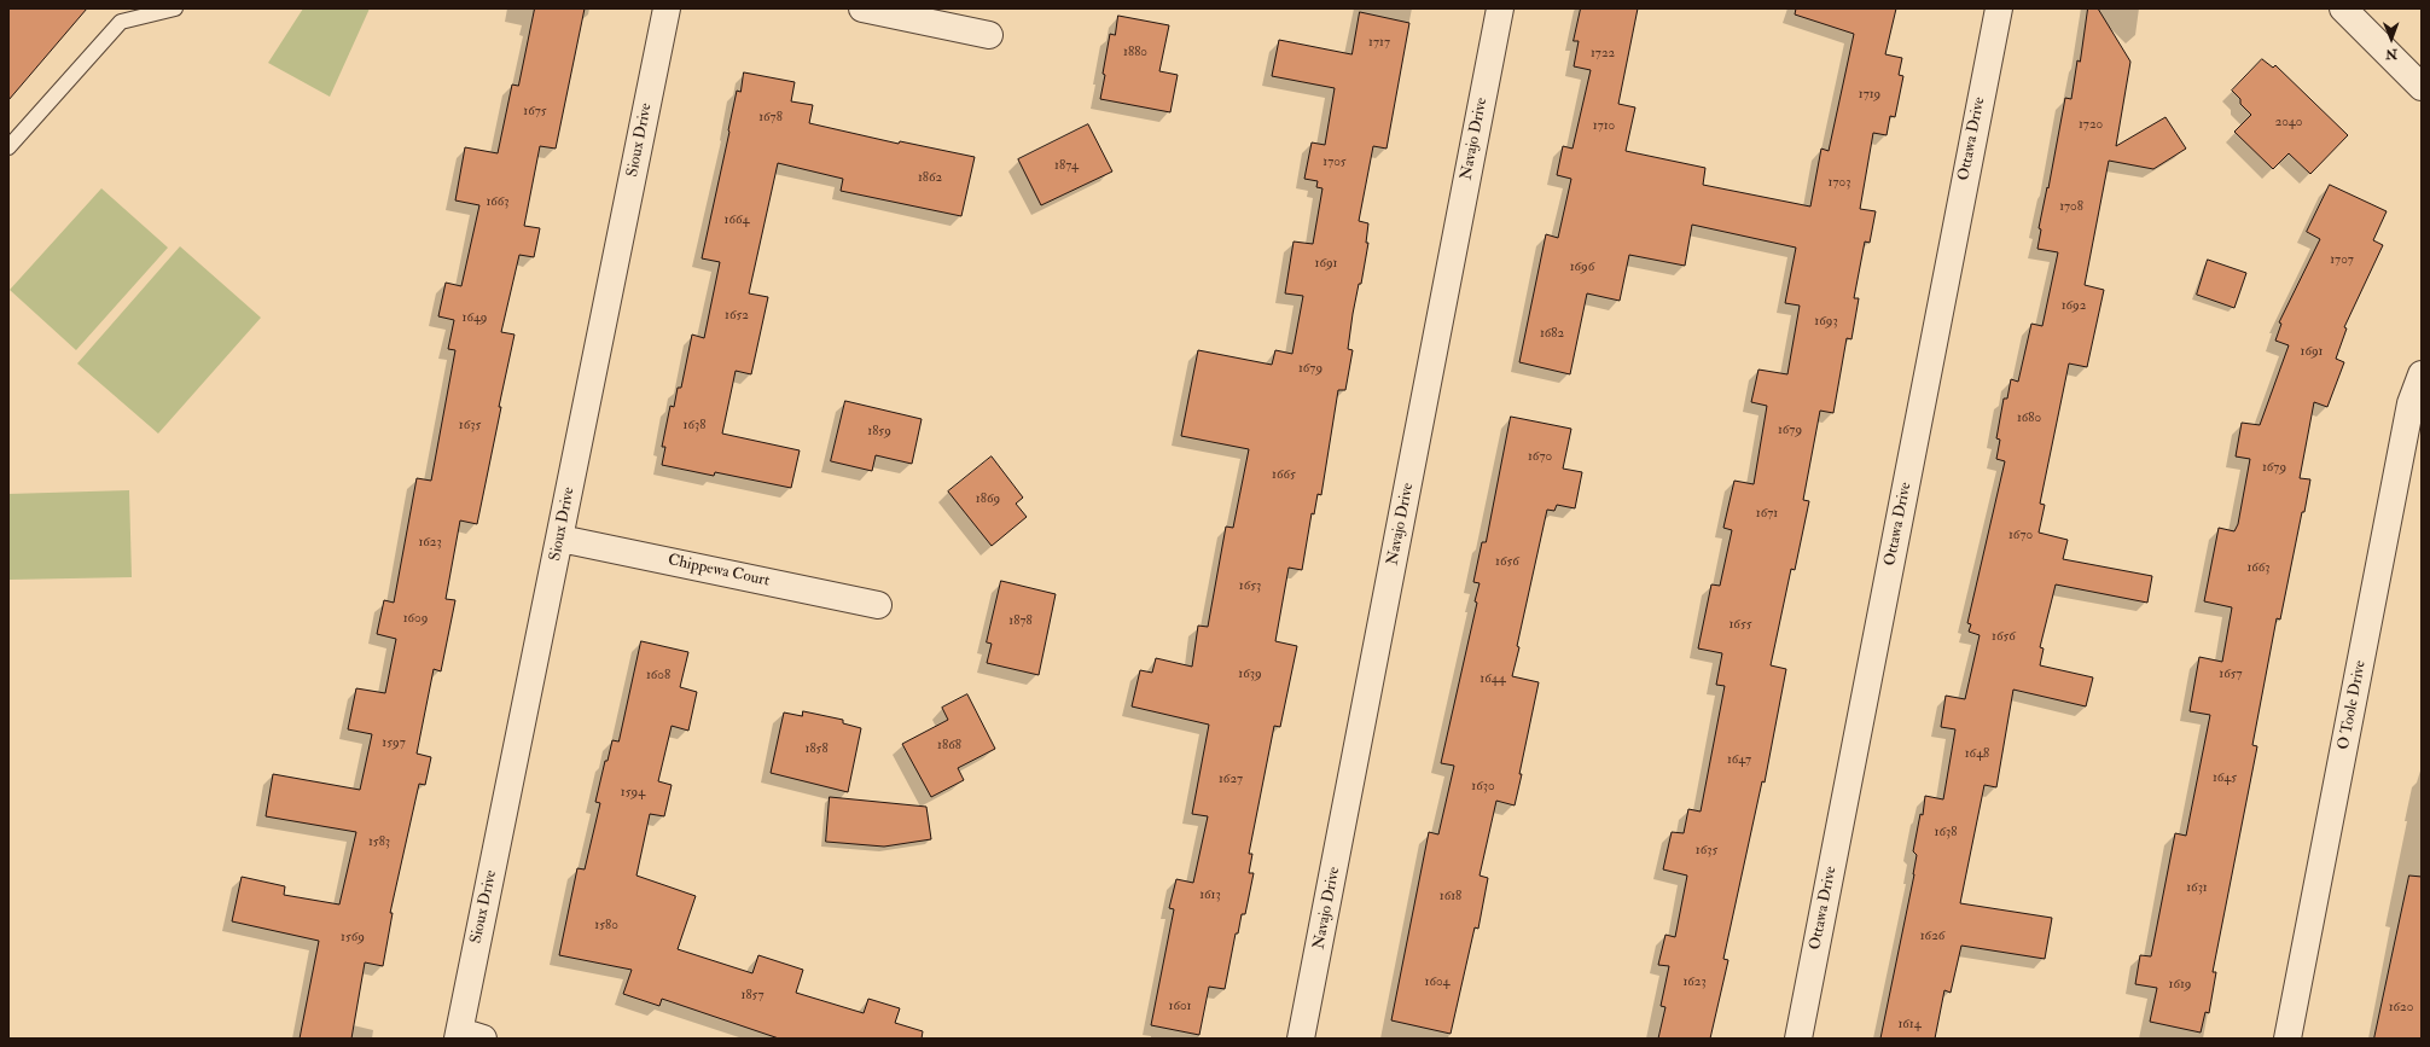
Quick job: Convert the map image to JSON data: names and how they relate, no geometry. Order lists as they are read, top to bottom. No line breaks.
{"streets":{"street":["Navajo Drive","Ottawa Drive","Sioux Drive","Chippewa Court","O Toole Drive"]},"crossings":[["Sioux Drive","Chippewa Court"]],"house_numbers":["1717","1880","1722","1719","1675","1678","2040","1720","1710","1705","1874","1862","1703","1663","1708","1664","1707","1691","1696","1692","1652","1649","1693","1682","1691","1679","1680","1635","1638","1679","1859","1670","1679","1665","1869","1671","1670","1623","1656","1663","1653","1609","1878","1655","1656","1639","1657","1608","1644","1597","1868","1858","1648","1647","1645","1627","1630","1594","1638","1583","1635","1631","1613","1618","1580","1626","1569","1604","1623","1619","1857","1601","1620","1614"],"north":"bottom"}
